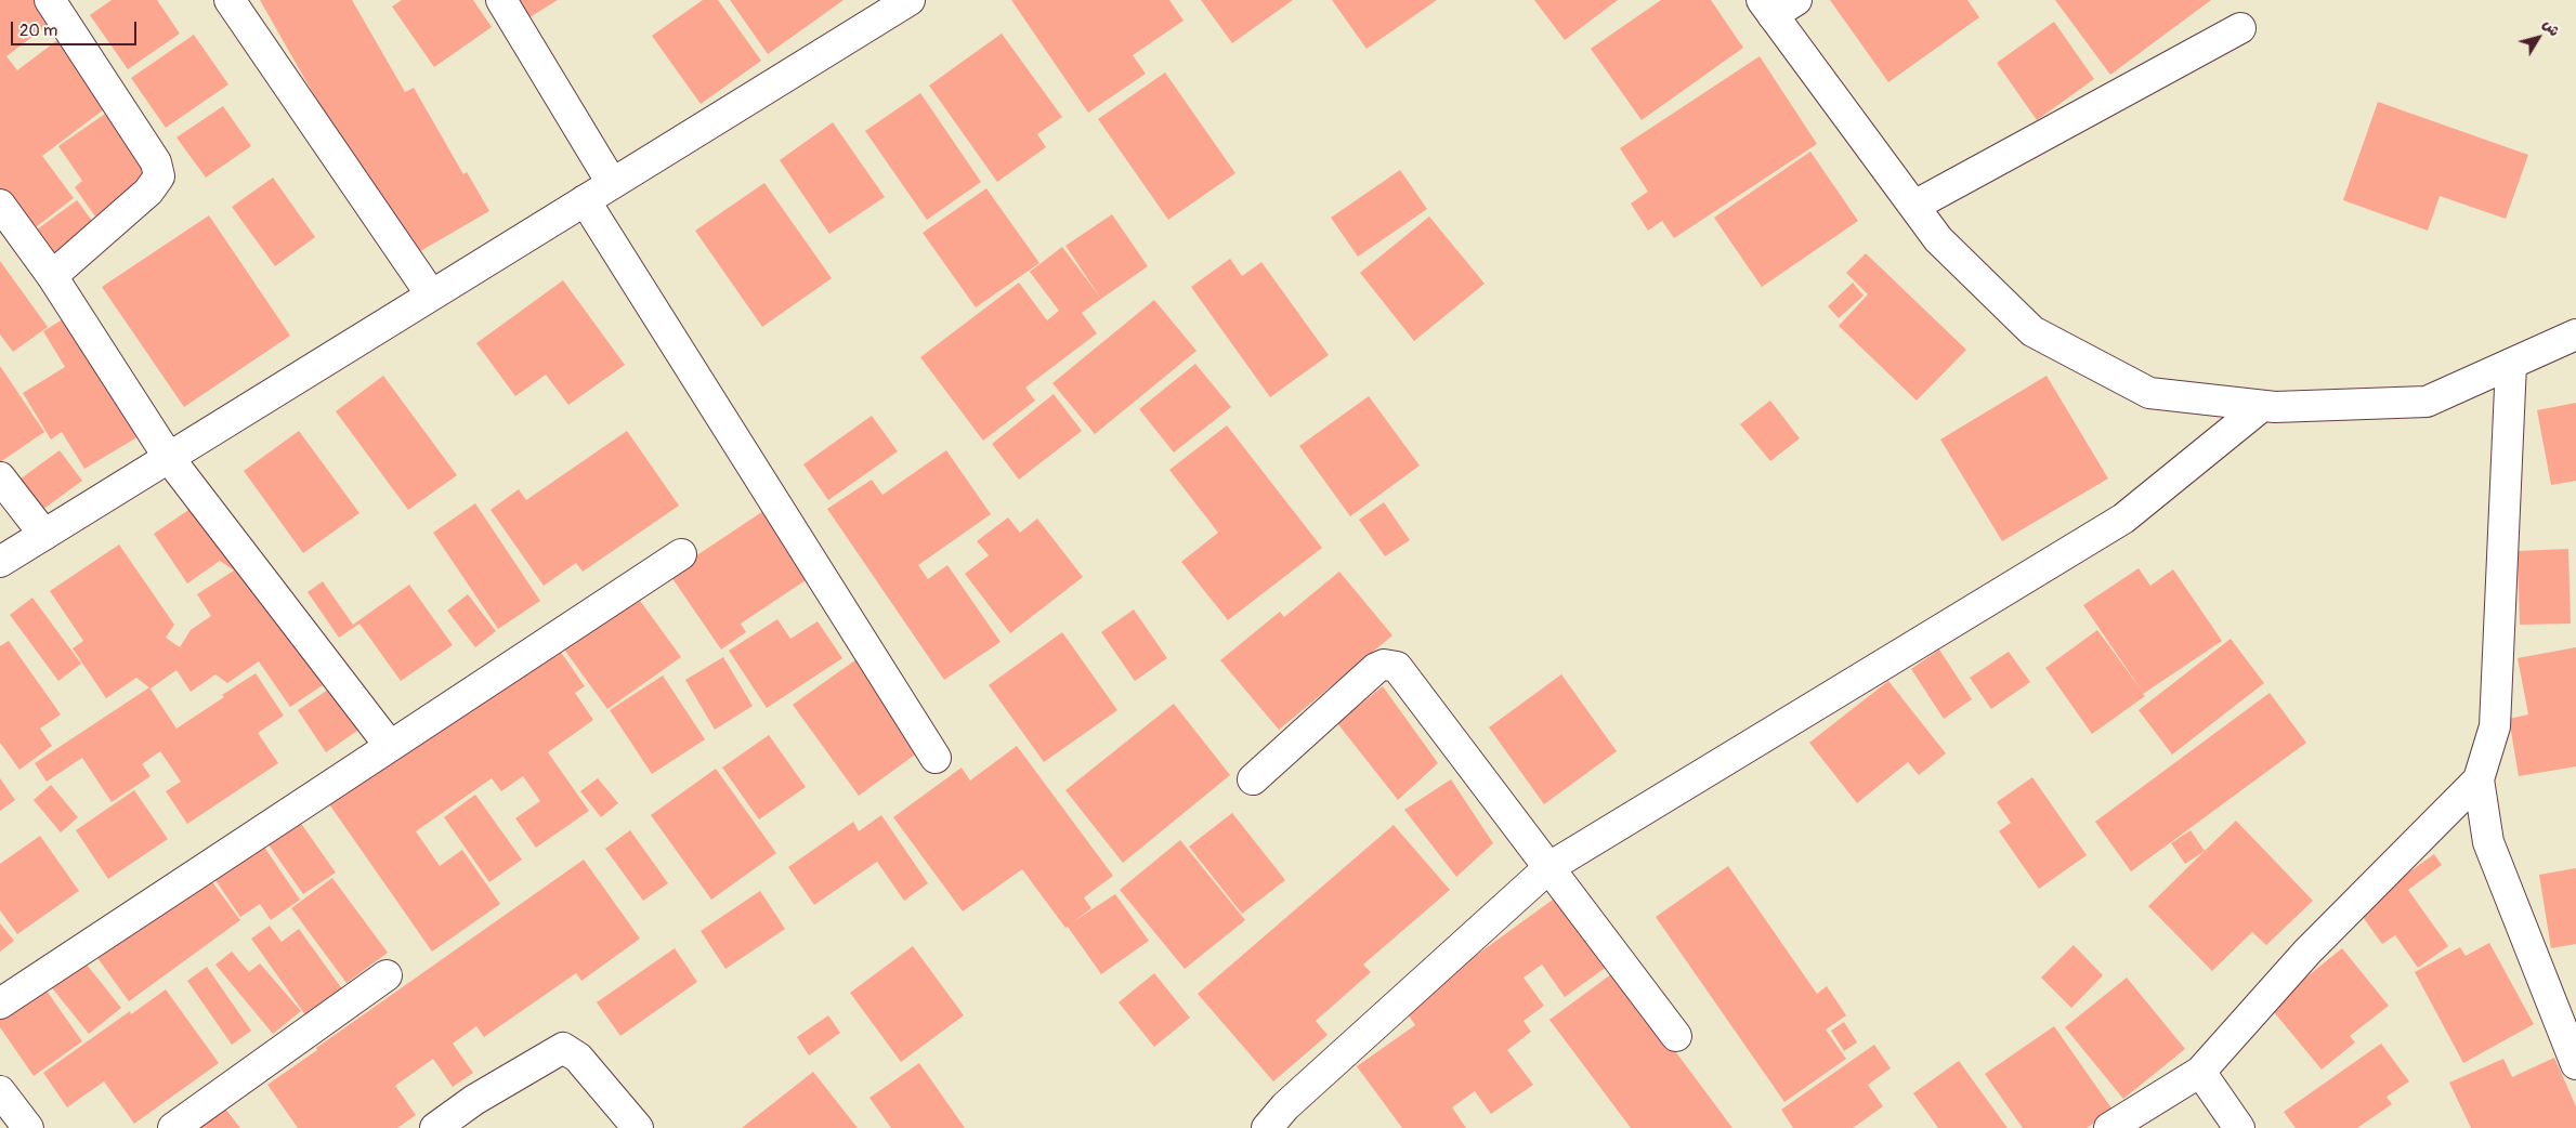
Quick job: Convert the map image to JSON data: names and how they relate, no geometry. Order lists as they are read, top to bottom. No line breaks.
{"scale_bar":"20 m","north":"top right"}
